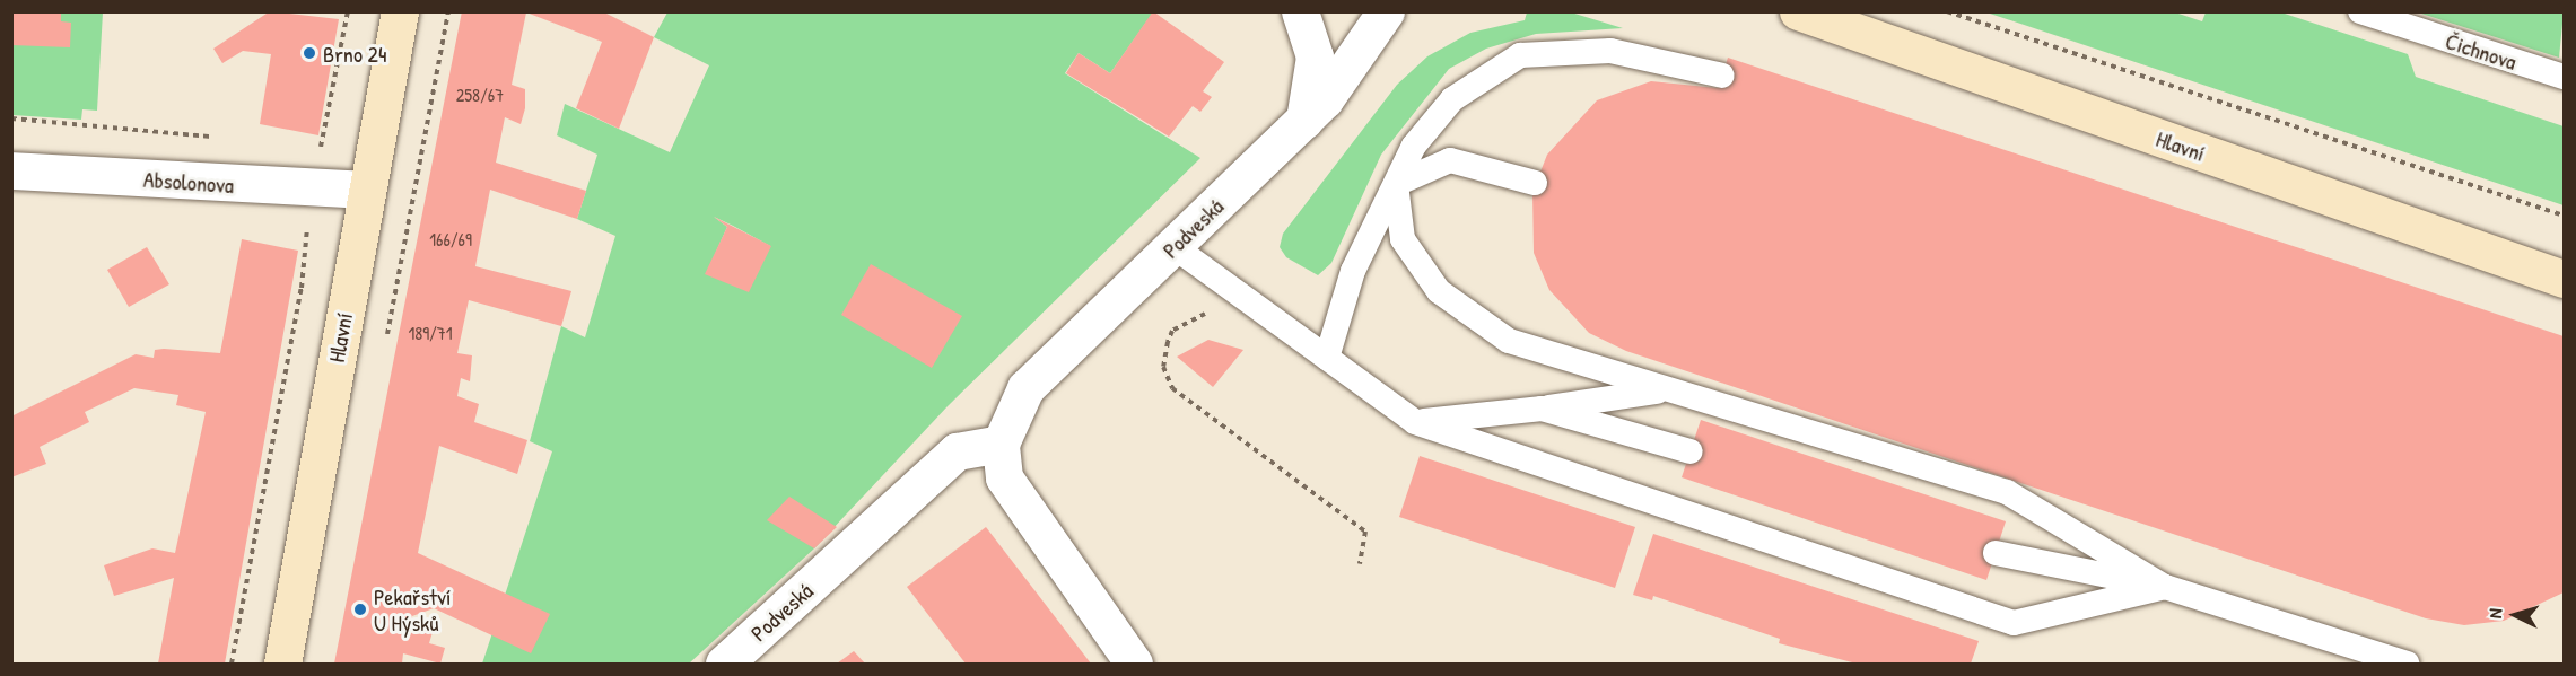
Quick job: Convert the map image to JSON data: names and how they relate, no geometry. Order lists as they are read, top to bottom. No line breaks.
{"streets":{"street":["Hlavní","Absolonova","Podveská"],"lane":["Čichnova"]},"crossings":[["Hlavní","Absolonova"]],"places":["Brno 24","Pekařství U Hýsků"],"house_numbers":["258/67","166/69","189/71"],"north":"left"}
